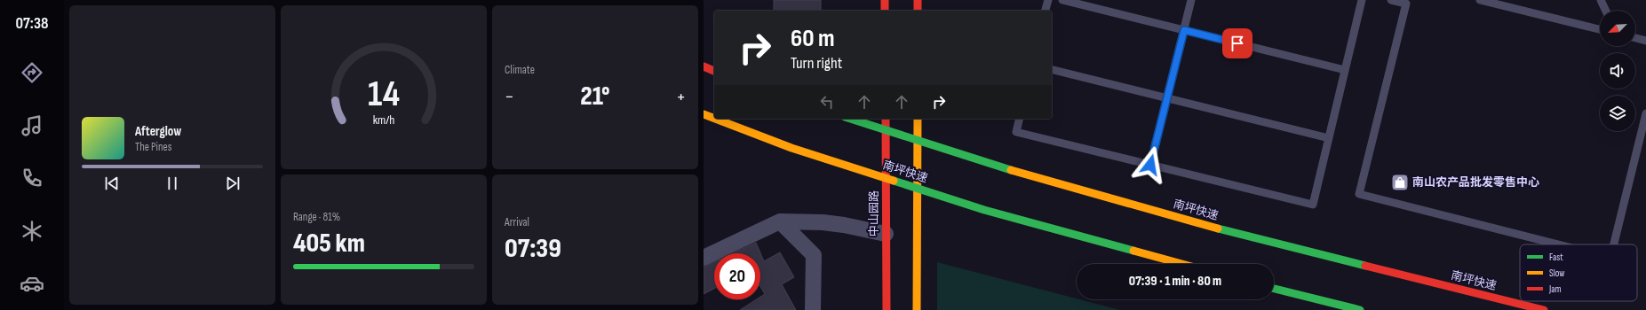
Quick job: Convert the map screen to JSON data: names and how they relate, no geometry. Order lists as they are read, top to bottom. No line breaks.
{"streets":{"main road":["南坪快速","中山园路"]},"places":{"shop":["南山农产品批发零售中心"]},"legend":["Fast","Slow","Jam"],"north":"bottom left","page":{"tabs":"07:38","tile":["Climate",["Range · 81%","405 km"],["Arrival","07:39"]],"turn":["60 m","Turn right"],"heat":["−","21°","+"],"song":["Afterglow","The Pines"],"limit":"20","trip":"07:39 · 1 min · 80 m","gauge":["14","km/h"]}}
